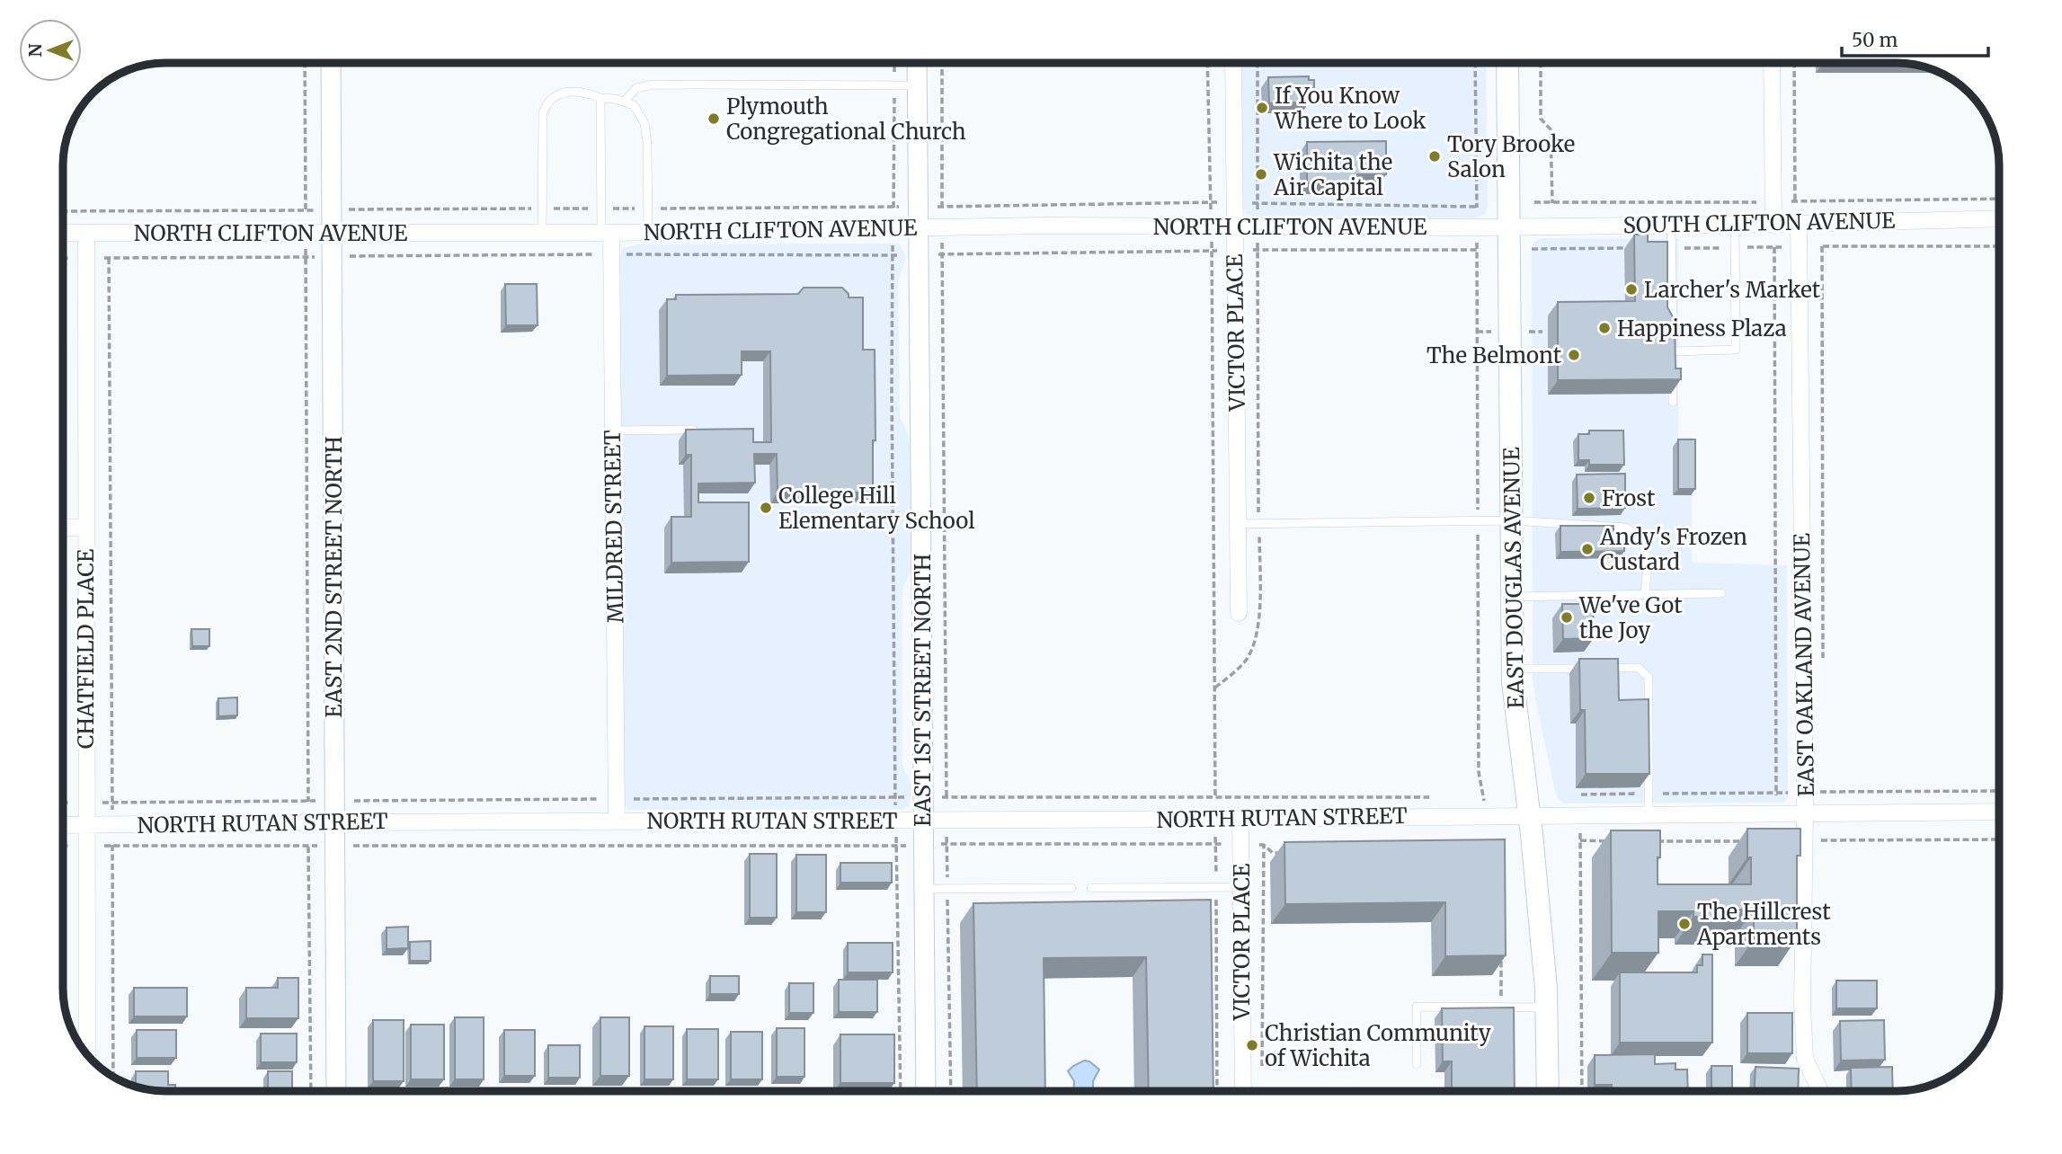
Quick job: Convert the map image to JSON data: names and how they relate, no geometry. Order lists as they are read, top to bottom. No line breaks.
{"streets":{"main road":["EAST DOUGLAS AVENUE"],"street":["SOUTH CLIFTON AVENUE","NORTH CLIFTON AVENUE","VICTOR PLACE","MILDRED STREET","EAST 2ND STREET NORTH","CHATFIELD PLACE","EAST OAKLAND AVENUE","EAST 1ST STREET NORTH","NORTH RUTAN STREET"]},"crossings":[["SOUTH CLIFTON AVENUE","NORTH CLIFTON AVENUE"],["SOUTH CLIFTON AVENUE","EAST DOUGLAS AVENUE"],["SOUTH CLIFTON AVENUE","EAST OAKLAND AVENUE"],["NORTH CLIFTON AVENUE","VICTOR PLACE"],["NORTH CLIFTON AVENUE","MILDRED STREET"],["NORTH CLIFTON AVENUE","EAST 2ND STREET NORTH"],["NORTH CLIFTON AVENUE","EAST DOUGLAS AVENUE"],["NORTH CLIFTON AVENUE","CHATFIELD PLACE"],["NORTH CLIFTON AVENUE","EAST 1ST STREET NORTH"],["VICTOR PLACE","NORTH RUTAN STREET"],["MILDRED STREET","NORTH RUTAN STREET"],["EAST 2ND STREET NORTH","NORTH RUTAN STREET"],["EAST DOUGLAS AVENUE","NORTH RUTAN STREET"],["CHATFIELD PLACE","NORTH RUTAN STREET"],["EAST OAKLAND AVENUE","NORTH RUTAN STREET"],["EAST 1ST STREET NORTH","NORTH RUTAN STREET"]],"places":["If You Know Where to Look","Plymouth Congregational Church","Tory Brooke Salon","Wichita the Air Capital","Larcher's Market","Happiness Plaza","The Belmont","Frost","College Hill Elementary School","Andy's Frozen Custard","We've Got the Joy","The Hillcrest Apartments","Christian Community of Wichita"],"scale_bar":"50 m","north":"left"}
